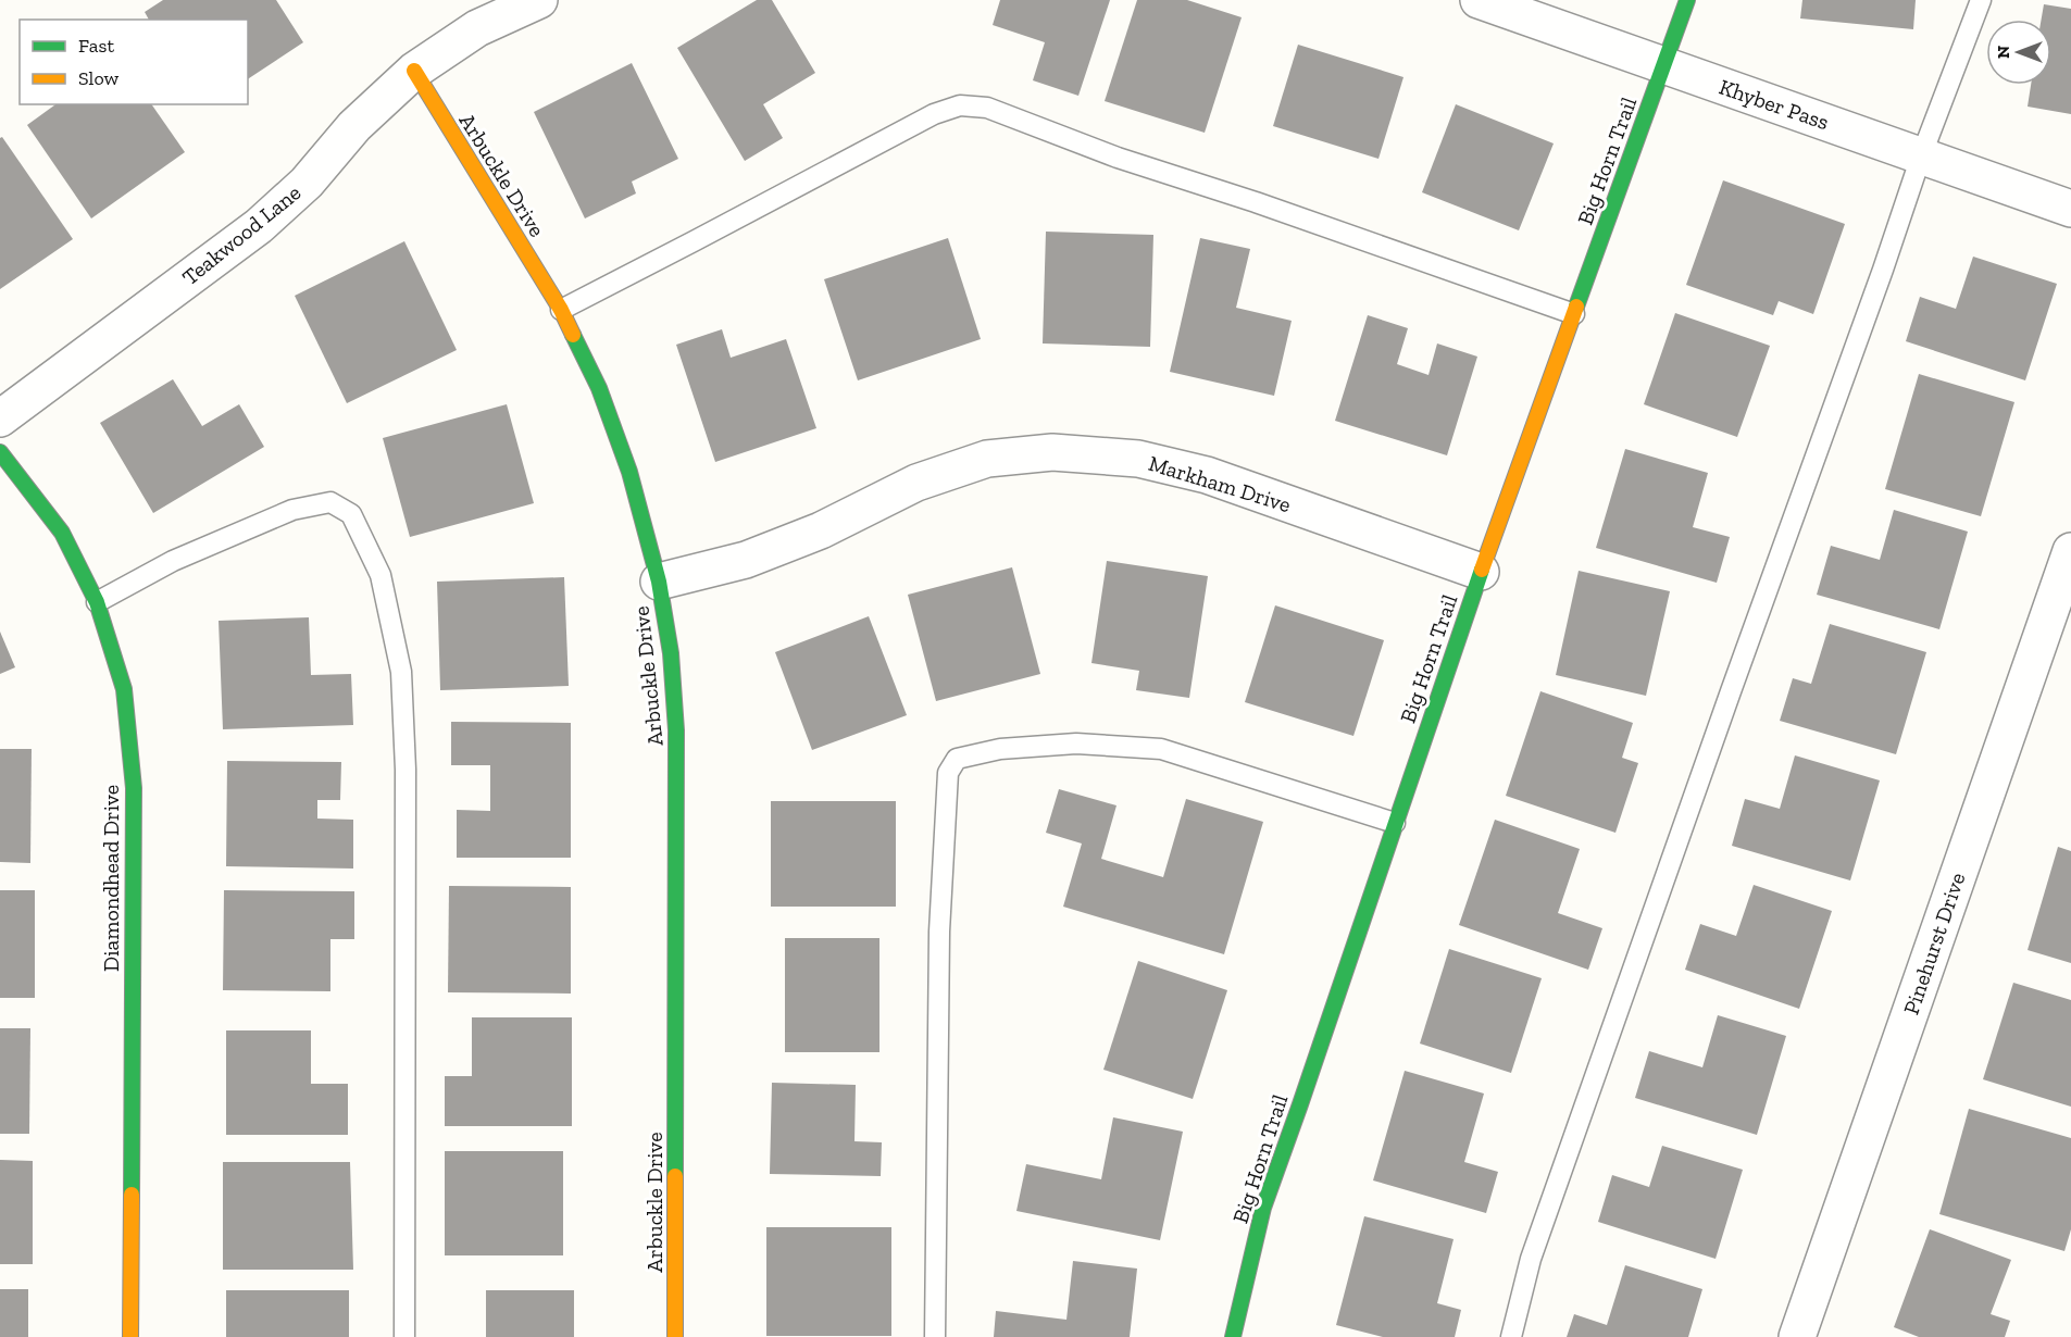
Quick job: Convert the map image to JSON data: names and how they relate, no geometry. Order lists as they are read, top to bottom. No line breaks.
{"streets":{"street":["Khyber Pass","Big Horn Trail","Arbuckle Drive","Teakwood Lane","Markham Drive","Diamondhead Drive","Pinehurst Drive"]},"crossings":[["Khyber Pass","Big Horn Trail"],["Big Horn Trail","Markham Drive"],["Arbuckle Drive","Teakwood Lane"],["Arbuckle Drive","Markham Drive"]],"legend":["Fast","Slow"],"north":"left"}
